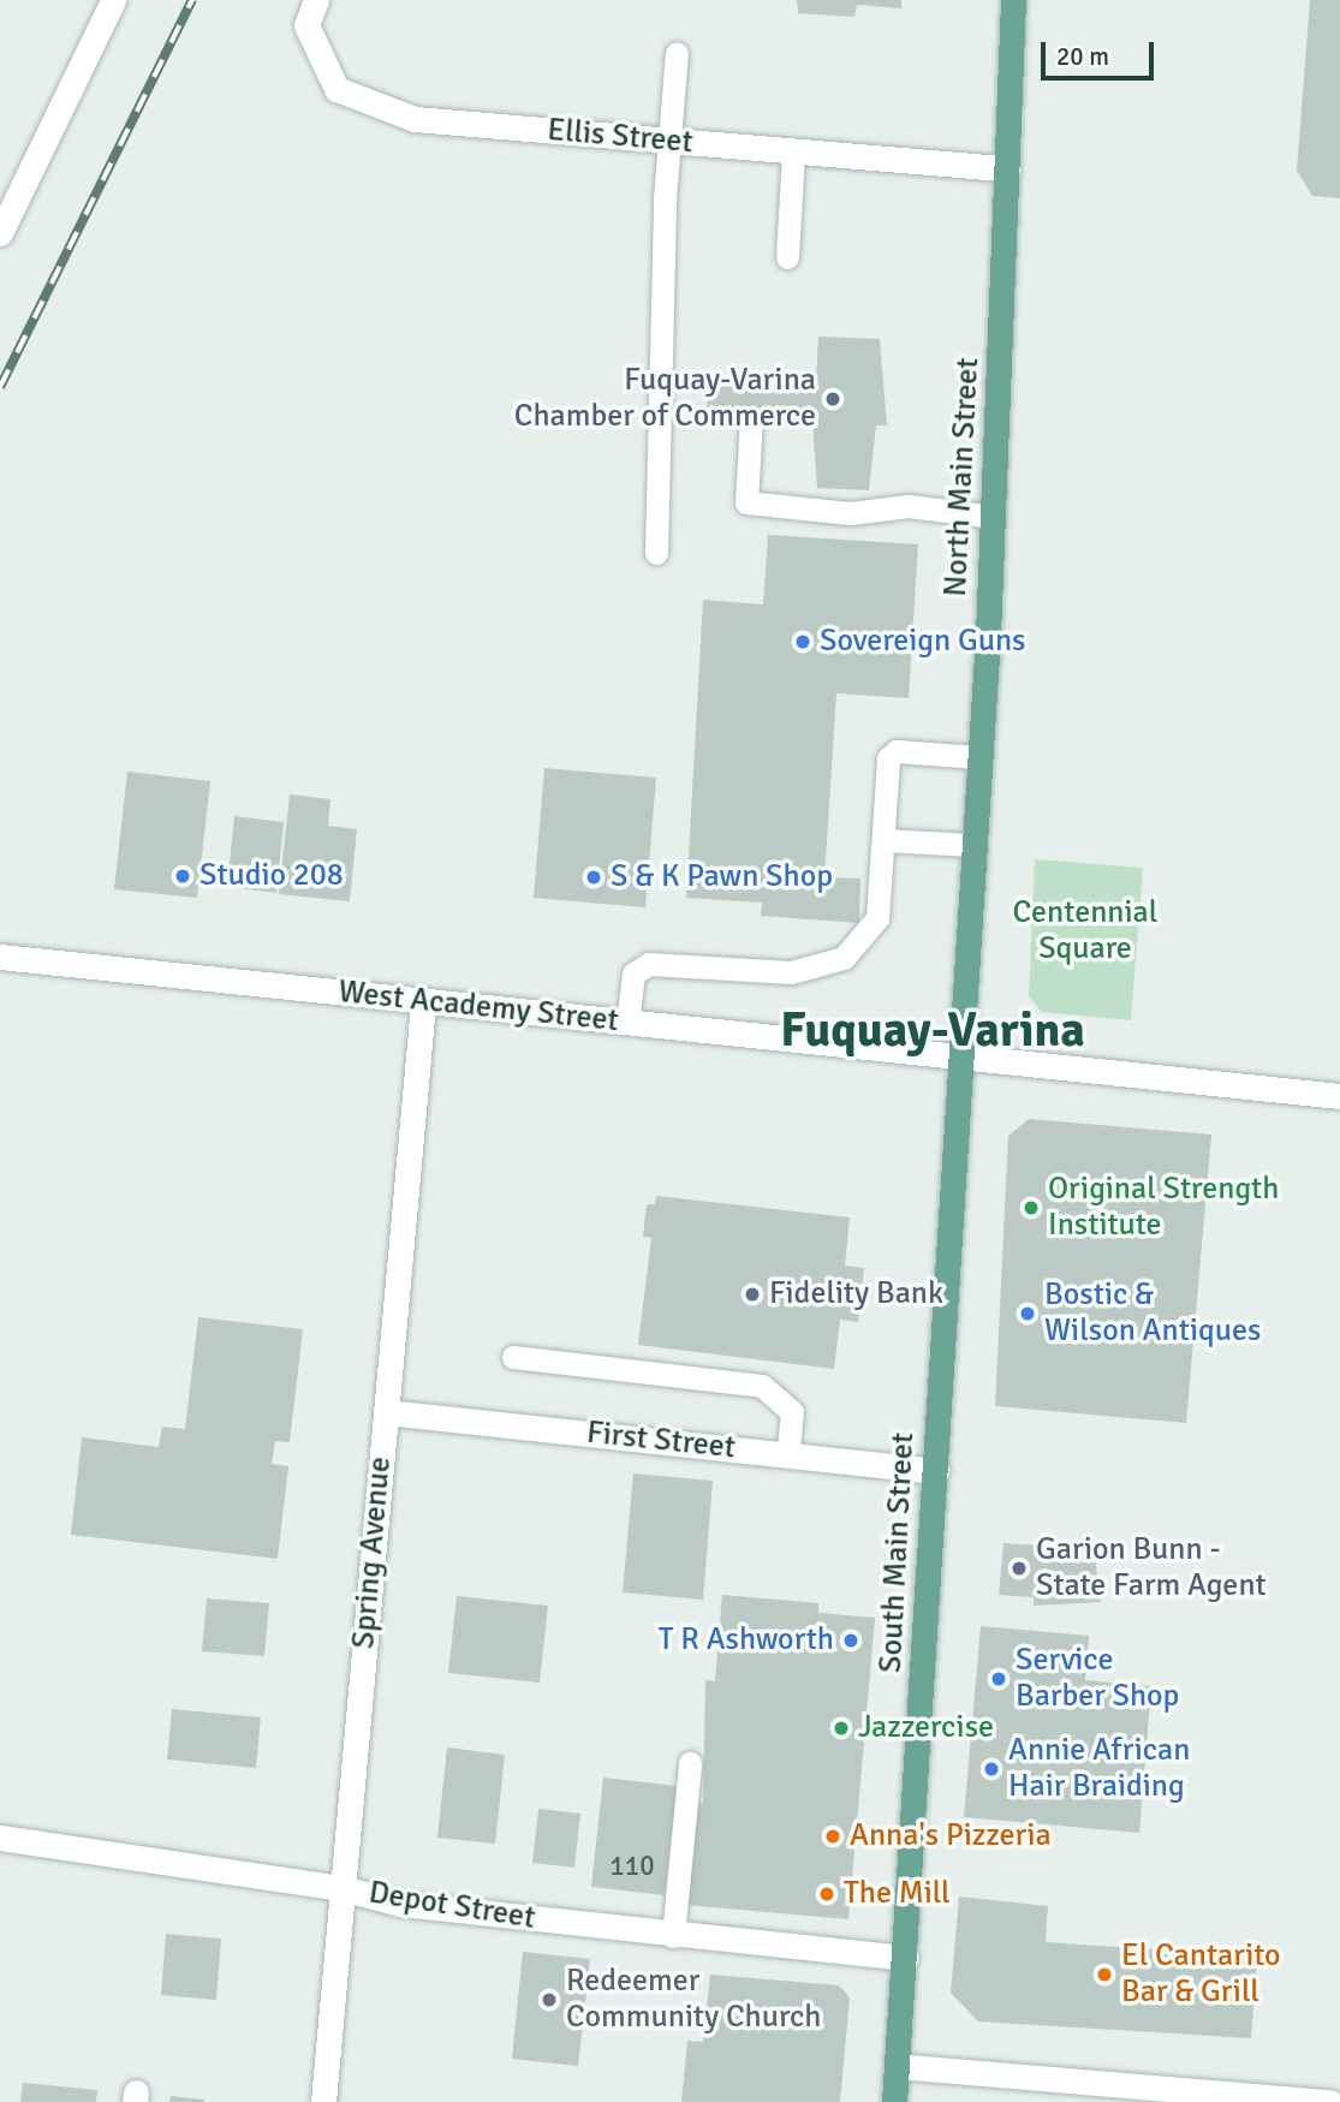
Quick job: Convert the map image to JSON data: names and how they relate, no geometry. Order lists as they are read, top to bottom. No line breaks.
{"streets":{"main road":["North Main Street","South Main Street"],"street":["Ellis Street","West Academy Street","First Street","Spring Avenue","Depot Street"]},"crossings":[["Ellis Street","North Main Street"],["North Main Street","West Academy Street"],["North Main Street","South Main Street"],["West Academy Street","Spring Avenue"],["West Academy Street","South Main Street"],["First Street","Spring Avenue"],["First Street","South Main Street"],["Spring Avenue","Depot Street"],["South Main Street","Depot Street"]],"districts":["Fuquay-Varina"],"parks":["Centennial Square"],"places":["Fuquay-Varina Chamber of Commerce","Sovereign Guns","Studio 208","S & K Pawn Shop","Original Strength Institute","Fidelity Bank","Bostic & Wilson Antiques","Garion Bunn - State Farm Agent","T R Ashworth","Service Barber Shop","Jazzercise","Annie African Hair Braiding","Anna's Pizzeria","The Mill","El Cantarito Bar & Grill","Redeemer Community Church"],"house_numbers":["110"],"scale_bar":"20 m"}
